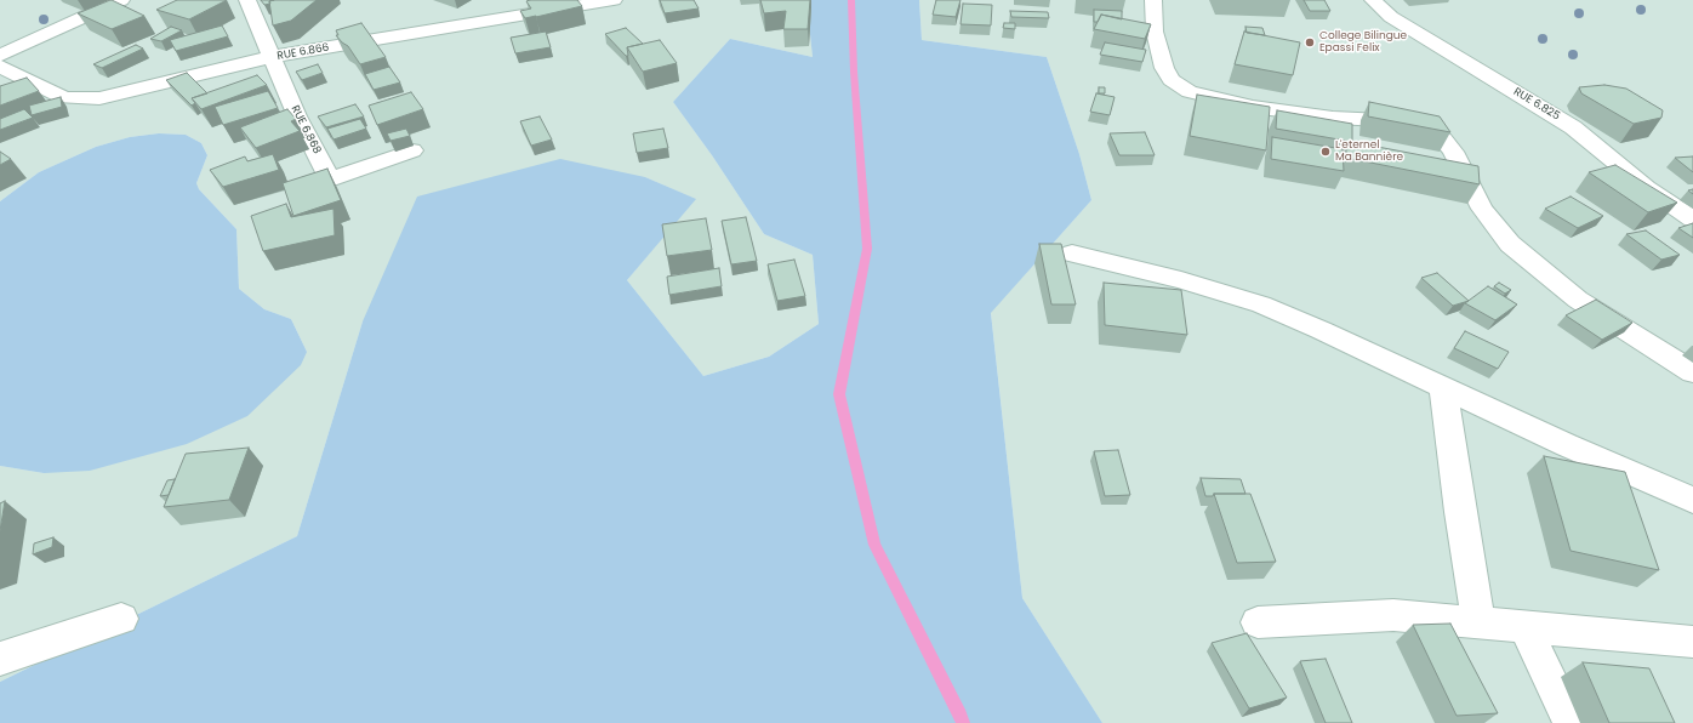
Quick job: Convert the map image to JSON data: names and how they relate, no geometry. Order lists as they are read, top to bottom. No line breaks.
{"streets":{"street":["RUE 6.866","RUE 6.825","RUE 6.868"]},"crossings":[["RUE 6.866","RUE 6.868"]],"places":["College Bilingue Epassi Felix","L'eternel Ma Bannière"]}
